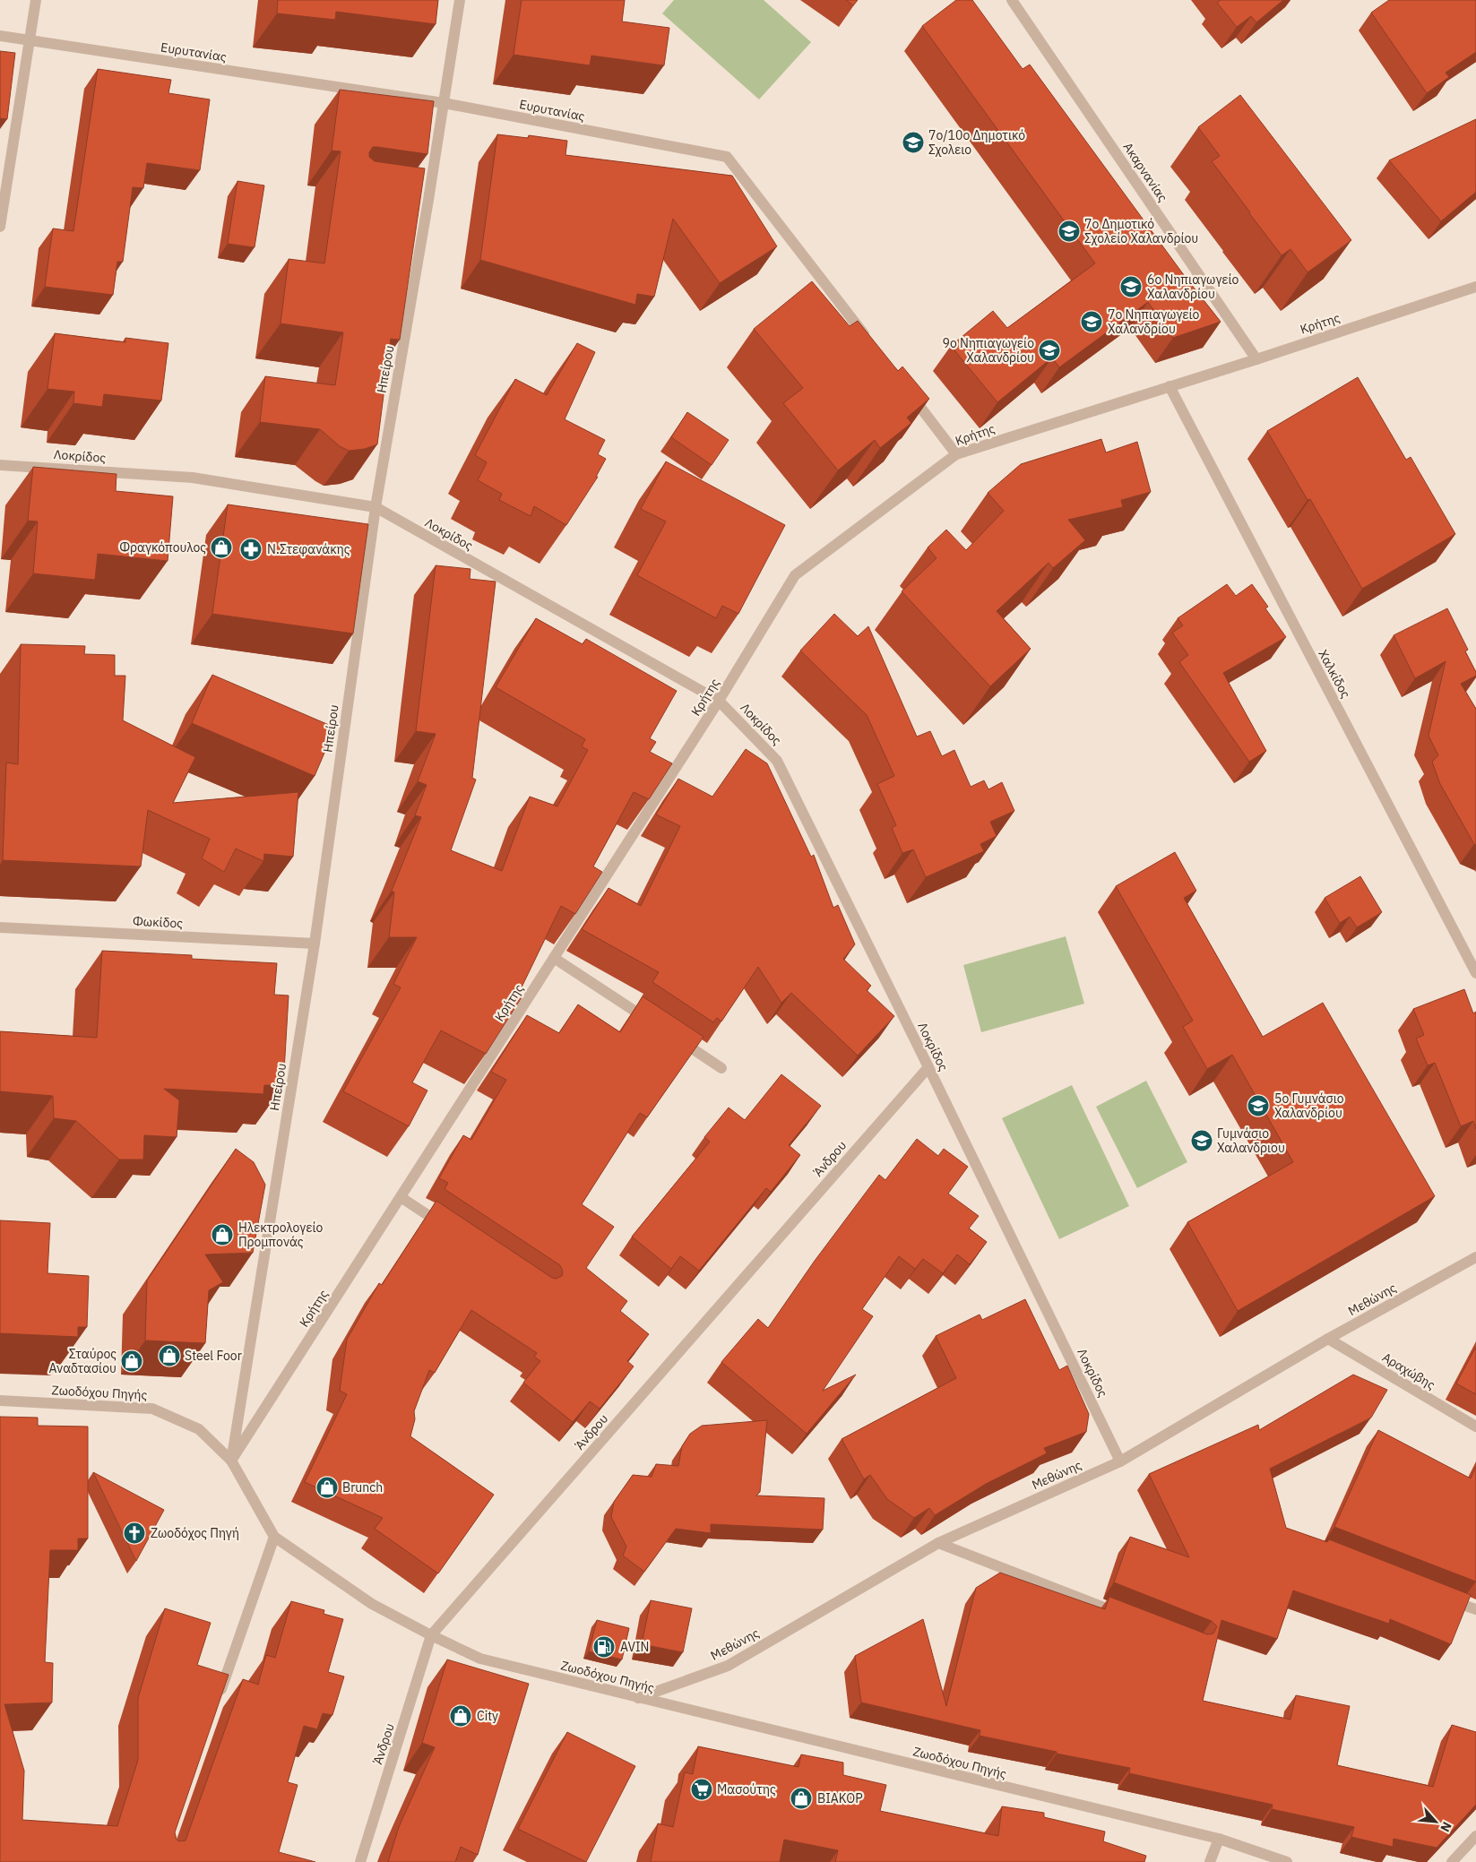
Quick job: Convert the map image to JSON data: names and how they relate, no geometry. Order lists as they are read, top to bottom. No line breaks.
{"streets":{"street":["Ευρυτανίας","Ακαρνανίας","Κρήτης","Ηπείρου","Λοκρίδος","Χαλκίδος","Φωκίδος","Άνδρου","Μεθώνης","Αραχώβης","Ζωοδόχου Πηγής"]},"crossings":[["Ευρυτανίας","Ηπείρου"],["Ακαρνανίας","Κρήτης"],["Κρήτης","Ηπείρου"],["Κρήτης","Λοκρίδος"],["Κρήτης","Χαλκίδος"],["Κρήτης","Ζωοδόχου Πηγής"],["Ηπείρου","Λοκρίδος"],["Ηπείρου","Φωκίδος"],["Ηπείρου","Ζωοδόχου Πηγής"],["Λοκρίδος","Άνδρου"],["Λοκρίδος","Μεθώνης"],["Άνδρου","Ζωοδόχου Πηγής"],["Μεθώνης","Αραχώβης"],["Μεθώνης","Ζωοδόχου Πηγής"]],"places":{"school or university":["7ο/10ο Δημοτικό Σχολειο","7ο Δημοτικό Σχολείο Χαλανδρίου","6ο Νηπιαγωγείο Χαλανδρίου","7ο Νηπιαγωγείο Χαλανδρίου","9ο Νηπιαγωγείο Χαλανδρίου","5ο Γυμνάσιο Χαλανδρίου","Γυμνάσιο Χαλανδριου"],"shop":["Φραγκόπουλος","Ηλεκτρολογείο Προμπονάς","Steel Foor","Σταύρος Αναδτασίου","Brunch","City","ΒΙΑΚΟΡ"],"pharmacy":["Ν.Στεφανάκης"],"church":["Ζωοδόχος Πηγή"],"fuel station":["AVIN"],"supermarket":["Μασούτης"]},"north":"bottom right"}
